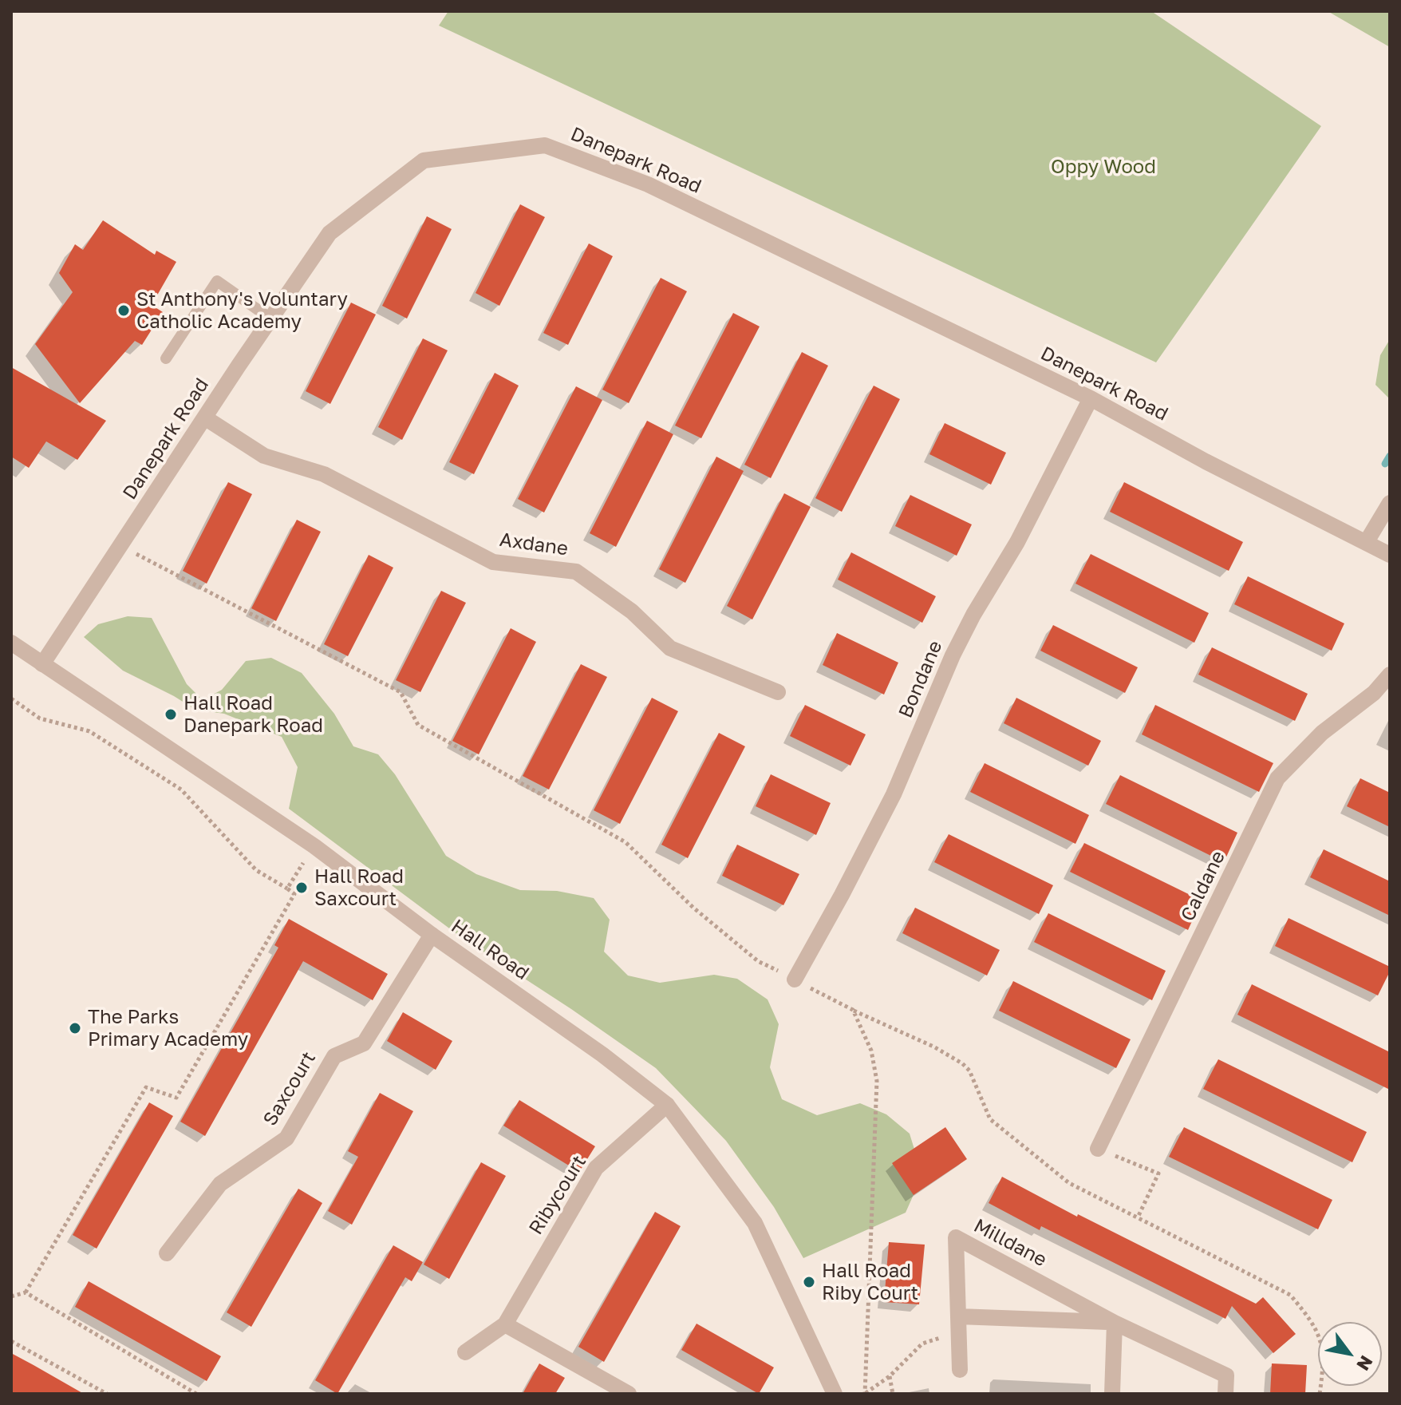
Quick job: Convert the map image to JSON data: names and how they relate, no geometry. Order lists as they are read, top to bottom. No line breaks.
{"streets":{"street":["Danepark Road","Axdane","Bondane","Caldane","Hall Road","Saxcourt","Ribycourt","Milldane"]},"crossings":[["Danepark Road","Axdane"],["Danepark Road","Bondane"],["Danepark Road","Hall Road"],["Hall Road","Saxcourt"],["Hall Road","Ribycourt"]],"parks":["Oppy Wood"],"places":["St Anthony's Voluntary Catholic Academy","Hall Road Danepark Road","Hall Road Saxcourt","The Parks Primary Academy","Hall Road Riby Court"],"north":"bottom right"}
